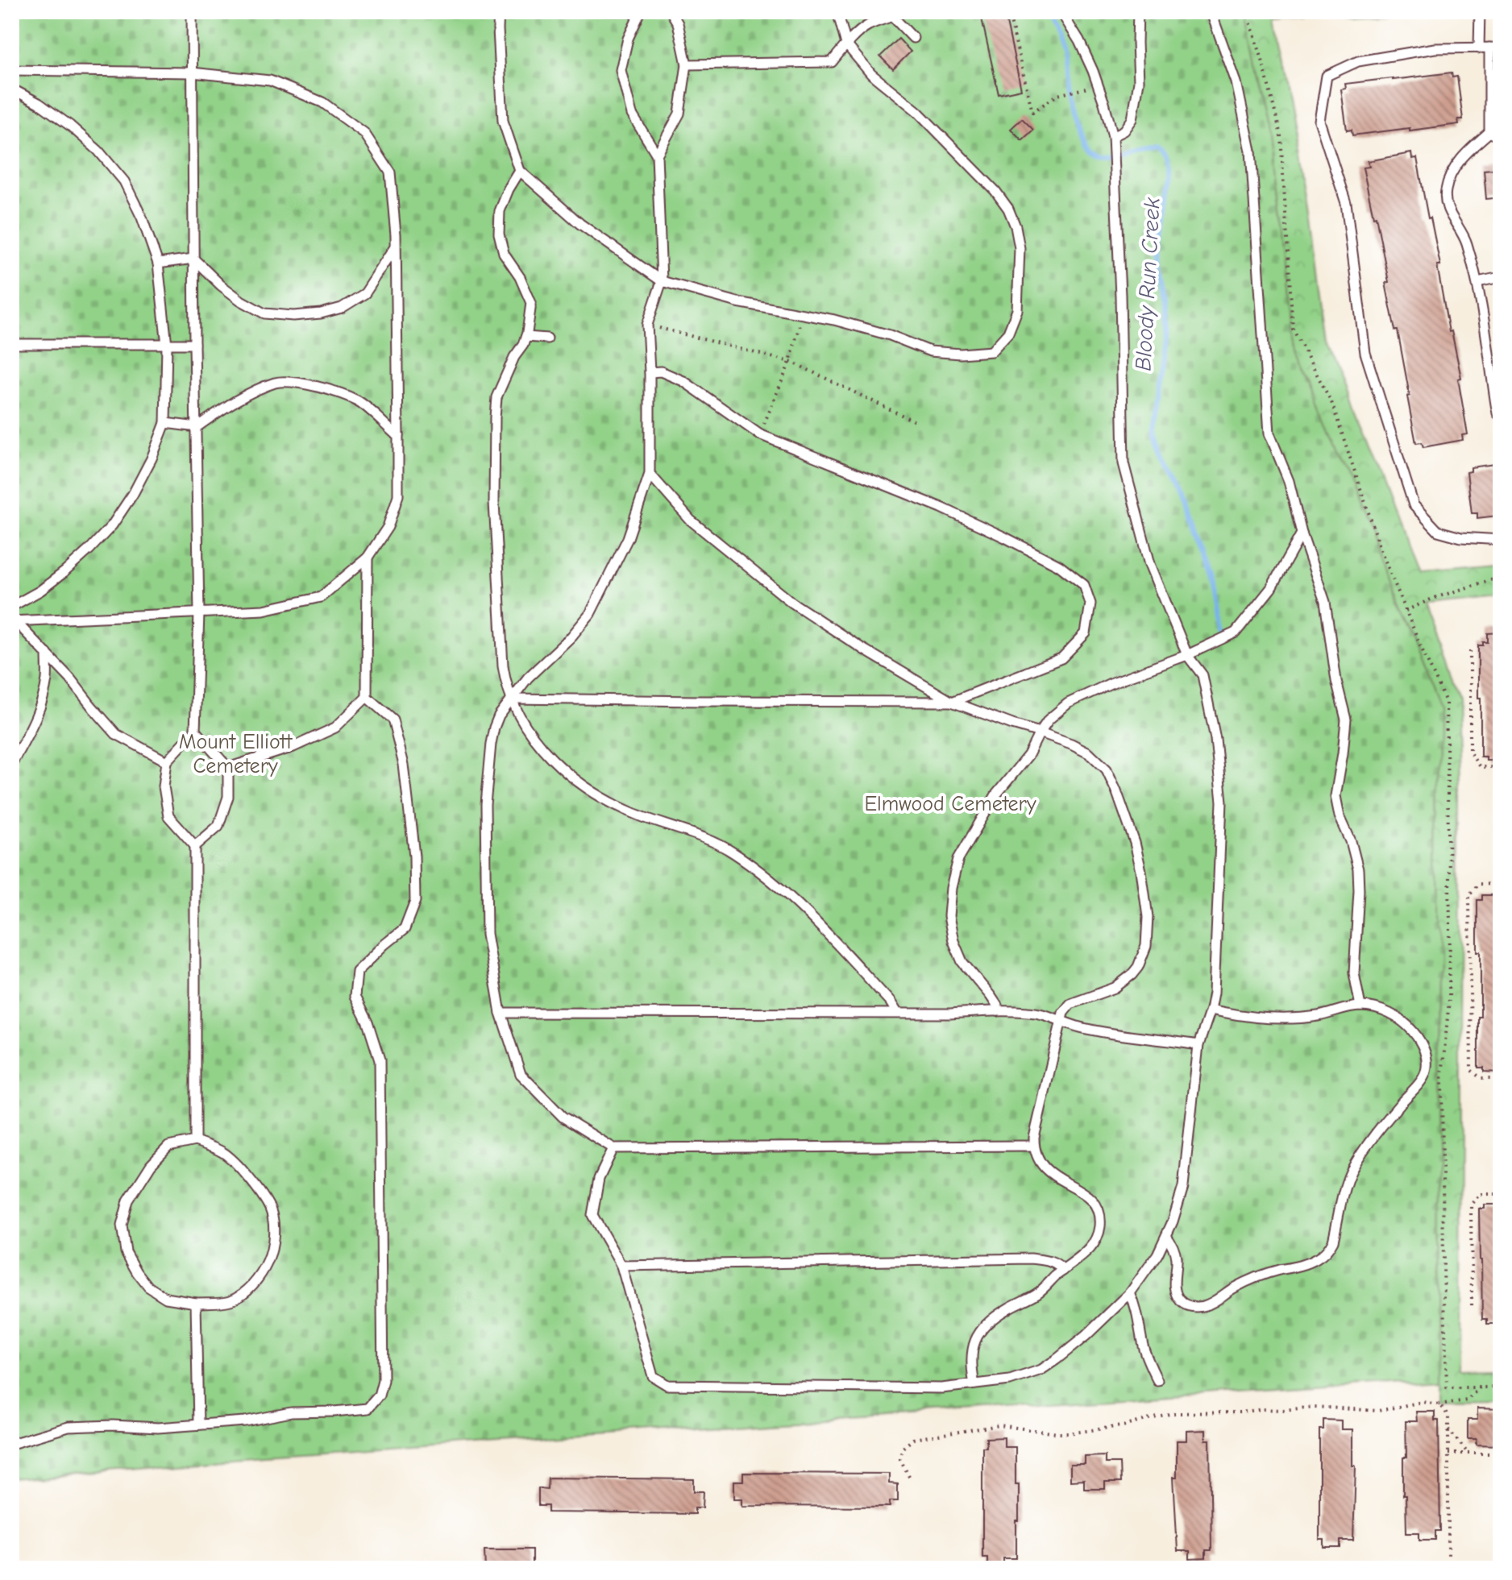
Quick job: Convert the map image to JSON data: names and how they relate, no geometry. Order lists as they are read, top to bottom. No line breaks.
{"water":["Bloody Run Creek"],"parks":["Mount Elliott Cemetery","Elmwood Cemetery"]}
